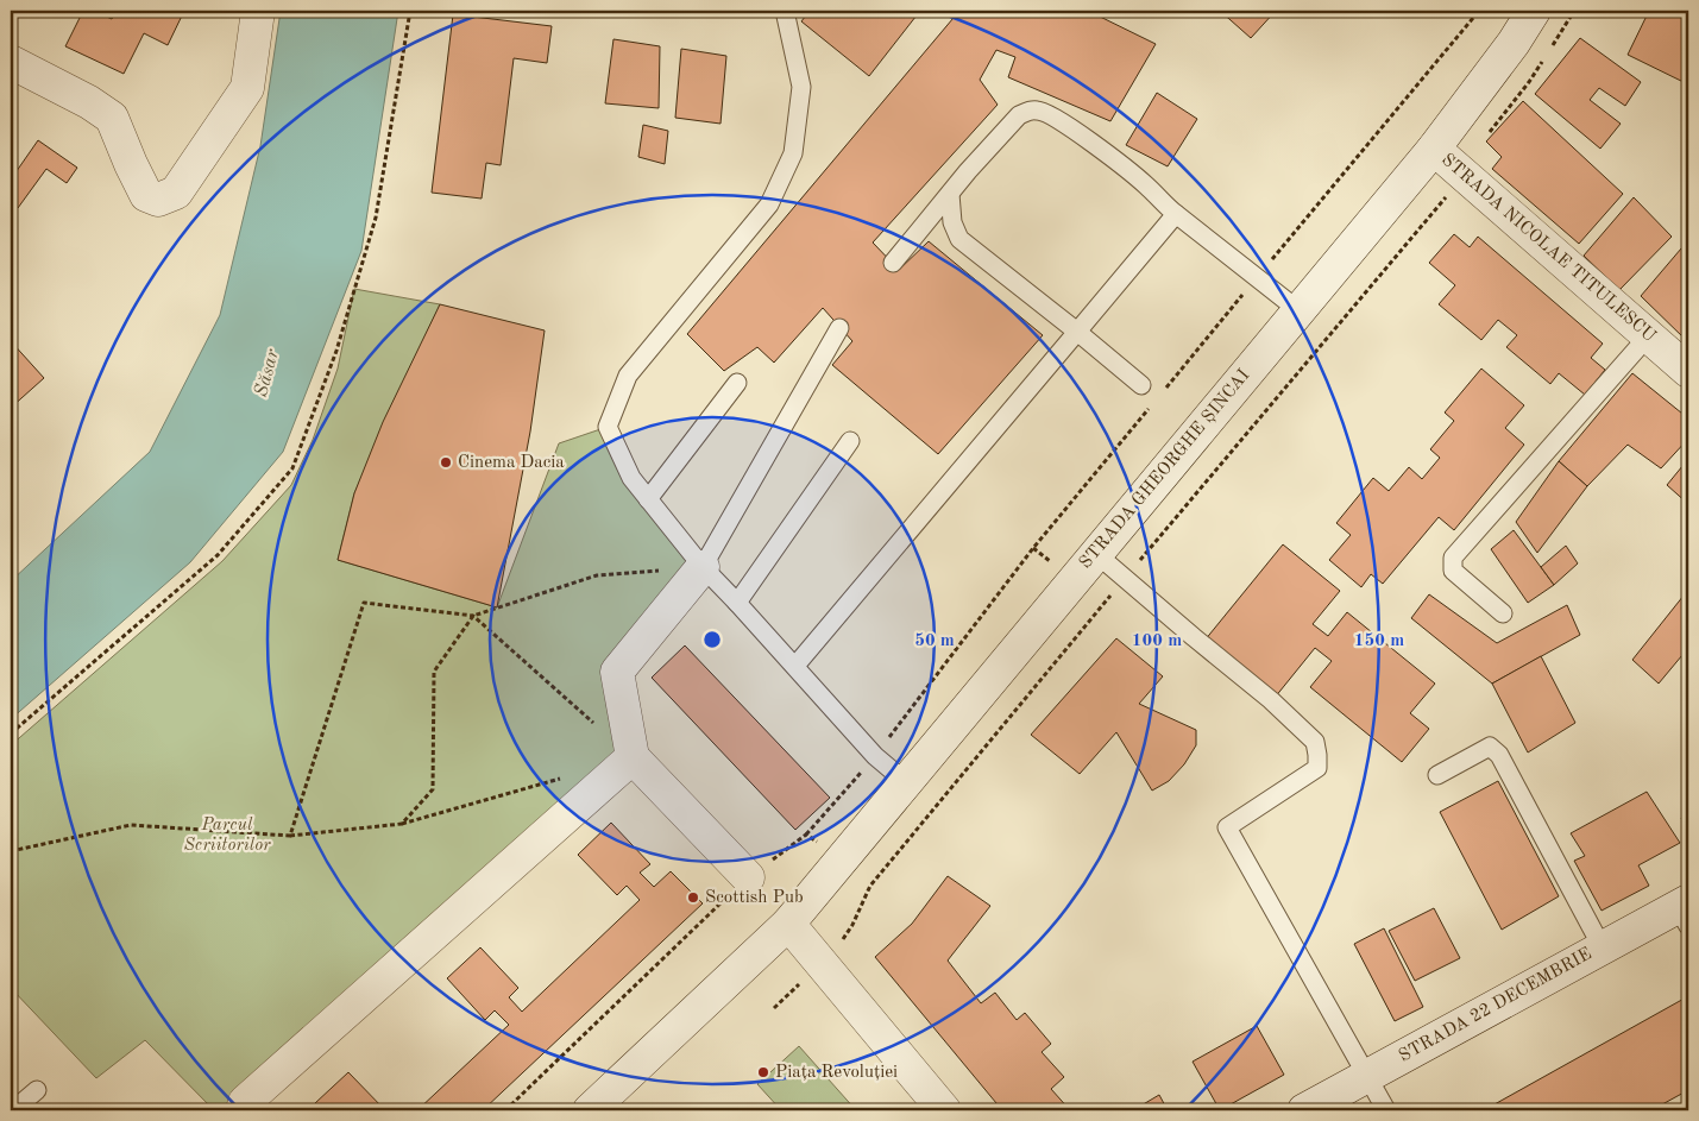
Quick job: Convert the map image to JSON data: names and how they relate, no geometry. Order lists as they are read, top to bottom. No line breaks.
{"streets":{"street":["STRADA NICOLAE TITULESCU","STRADA GHEORGHE ȘINCAI","STRADA 22 DECEMBRIE"]},"crossings":[["STRADA NICOLAE TITULESCU","STRADA GHEORGHE ȘINCAI"]],"water":["Săsar"],"parks":["Parcul Scriitorilor"],"places":["Cinema Dacia","Scottish Pub","Piața Revoluției"],"rings":["50 m","100 m","150 m"]}
